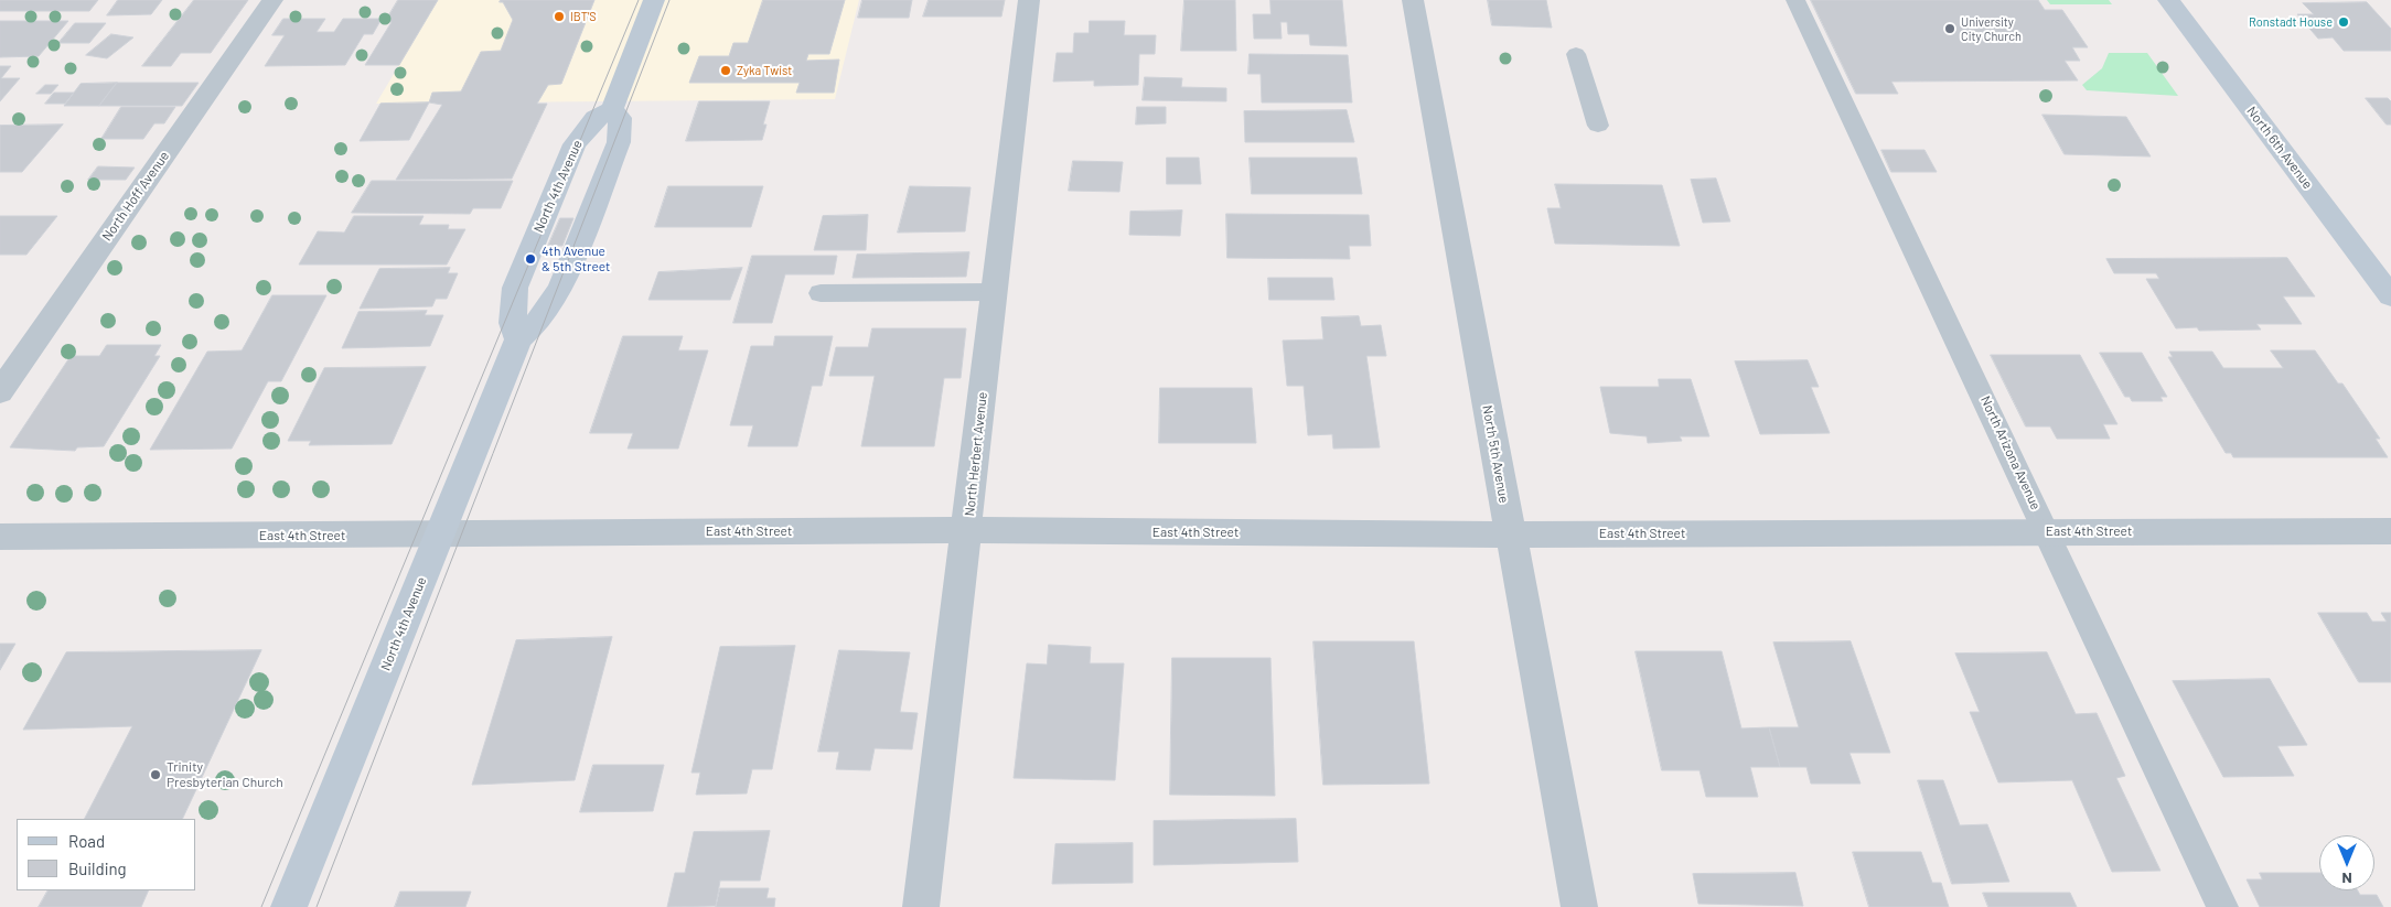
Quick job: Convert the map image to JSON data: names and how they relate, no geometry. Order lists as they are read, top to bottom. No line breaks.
{"streets":{"street":["North 6th Avenue","North 4th Avenue","North Hoff Avenue","North Herbert Avenue","North 5th Avenue","East 4th Street"],"lane":["North Arizona Avenue"]},"crossings":[["North 4th Avenue","East 4th Street"],["North Arizona Avenue","East 4th Street"],["North Herbert Avenue","East 4th Street"],["North 5th Avenue","East 4th Street"]],"places":["IBT'S","Ronstadt House","University City Church","Zyka Twist","4th Avenue & 5th Street","Trinity Presbyterian Church"],"legend":["Road","Building"],"north":"bottom"}
